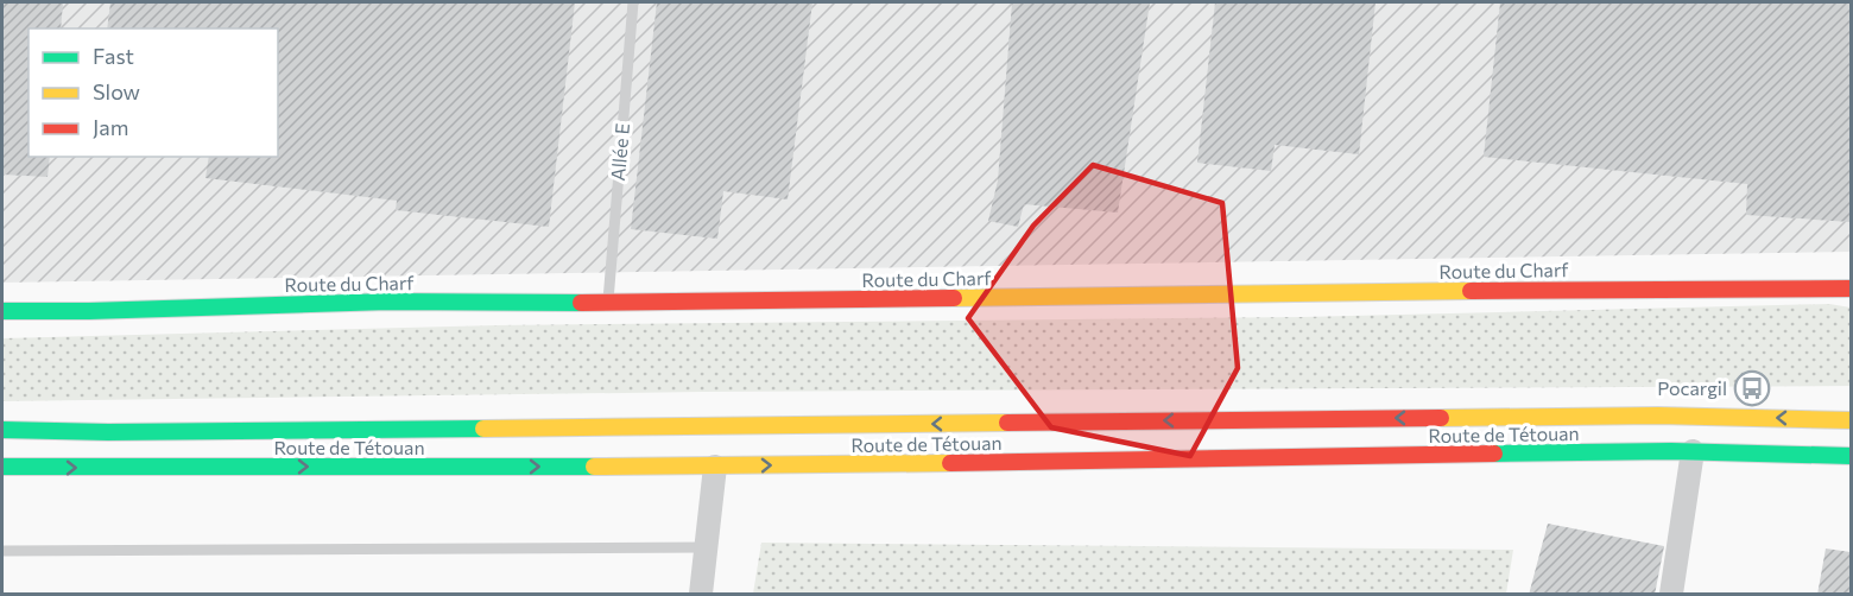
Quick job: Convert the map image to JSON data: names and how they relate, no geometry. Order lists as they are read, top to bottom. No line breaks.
{"streets":{"main road":["Route du Charf","Route de Tétouan"],"lane":["Allée E"]},"crossings":[["Allée E","Route du Charf"]],"places":{"bus stop":["Pocargil"]},"legend":["Fast","Slow","Jam"]}
